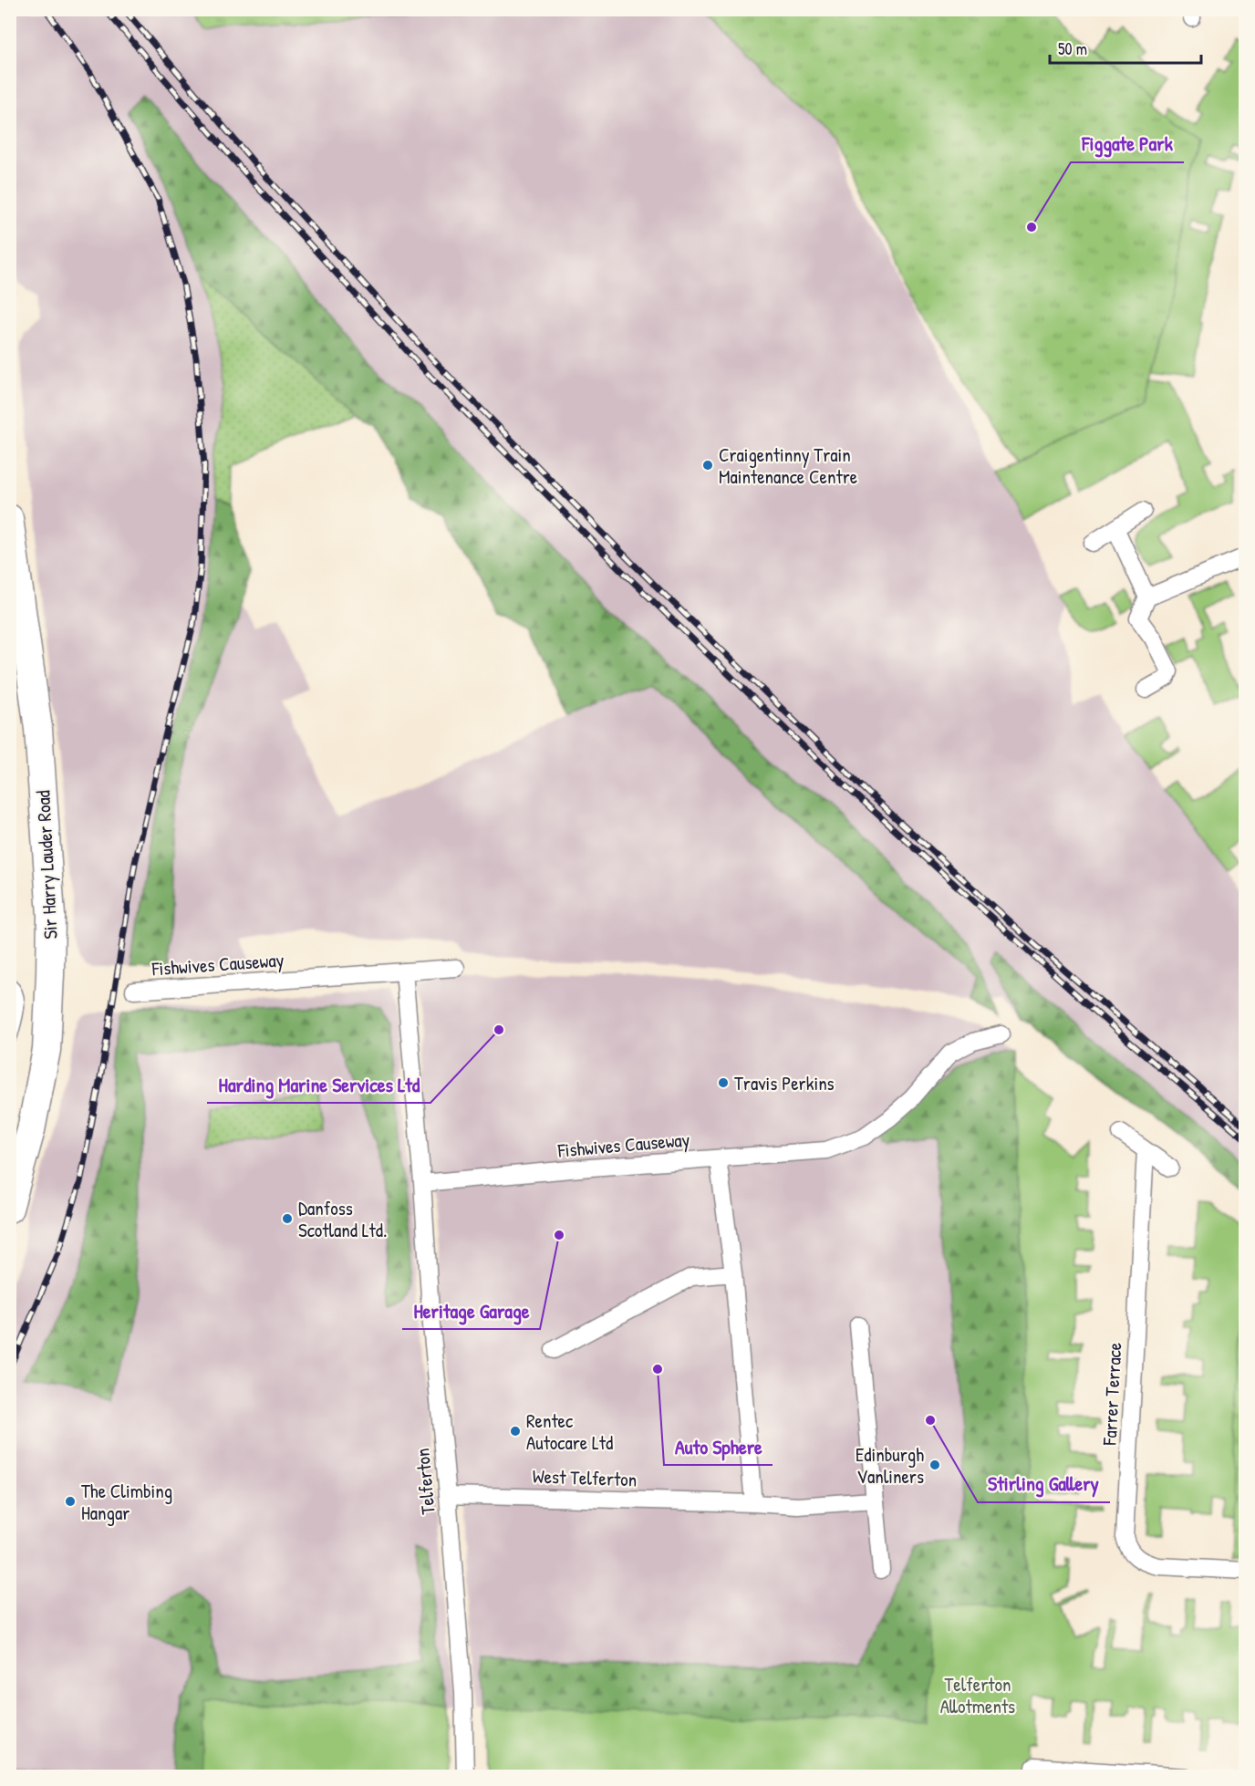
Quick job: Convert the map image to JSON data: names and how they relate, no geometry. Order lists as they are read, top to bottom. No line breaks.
{"streets":{"main road":["Sir Harry Lauder Road"],"street":["Fishwives Causeway","Farrer Terrace","West Telferton","Telferton"]},"crossings":[["Fishwives Causeway","Telferton"],["West Telferton","Telferton"]],"parks":["Telferton Allotments"],"places":["Figgate Park","Craigentinny Train Maintenance Centre","Harding Marine Services Ltd","Travis Perkins","Danfoss Scotland Ltd.","Heritage Garage","Auto Sphere","Stirling Gallery","Rentec Autocare Ltd","Edinburgh Vanliners","The Climbing Hangar"],"scale_bar":"50 m"}
